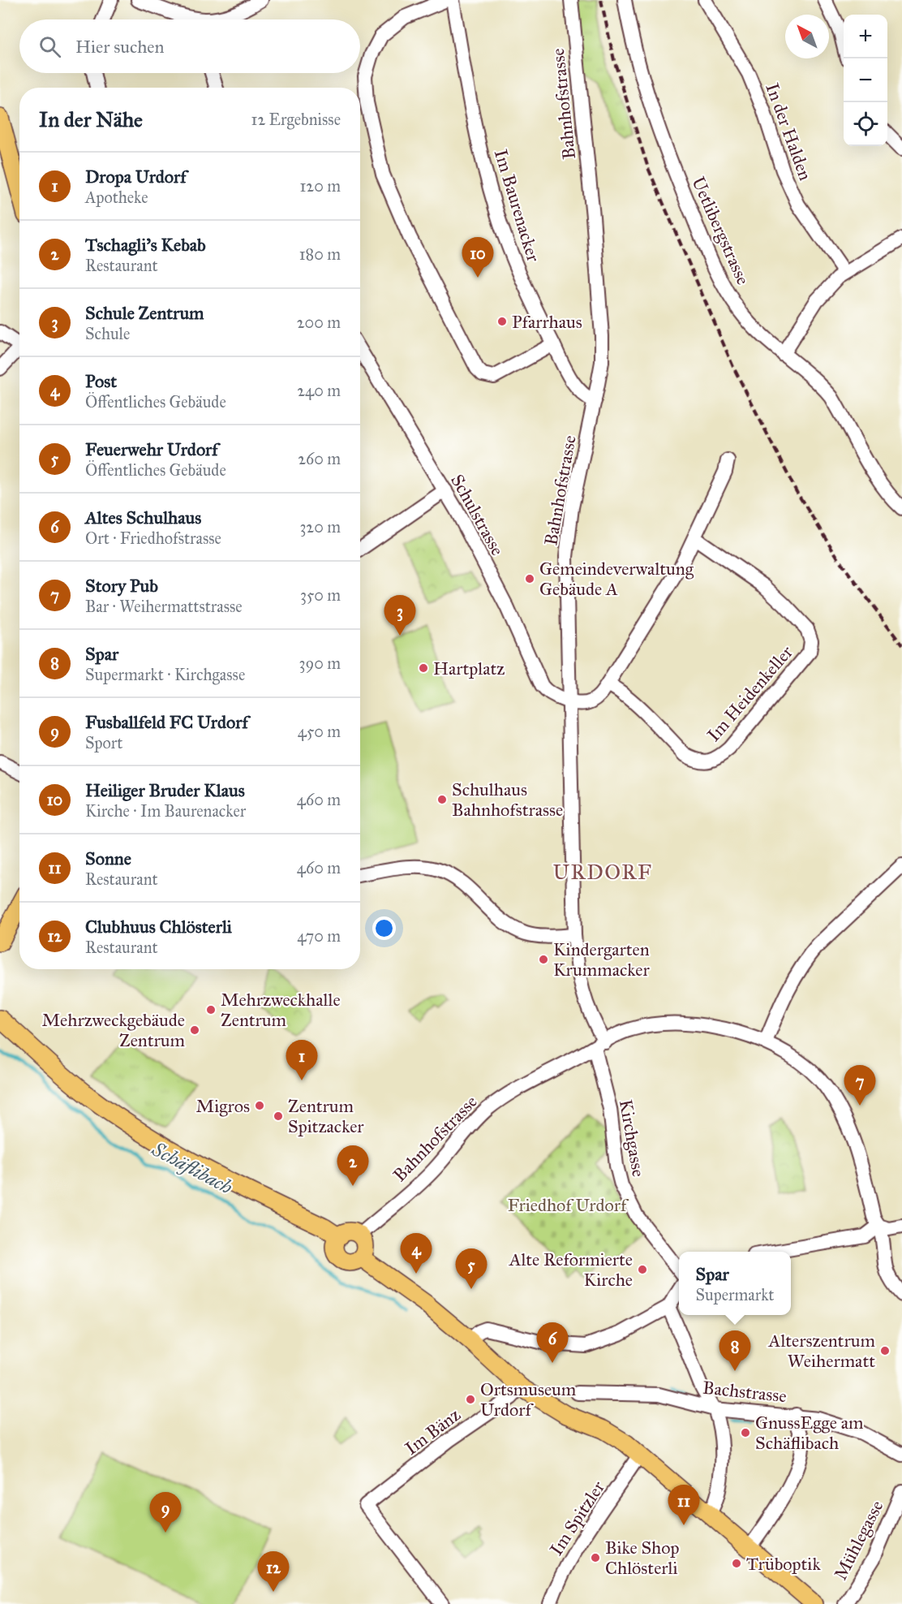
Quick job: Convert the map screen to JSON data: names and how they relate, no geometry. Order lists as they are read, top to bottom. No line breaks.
{"streets":{"street":["Bahnhofstrasse","In der Halden","Im Baurenacker","Uetlibergstrasse","Schulstrasse","Im Heidenkeller","Kirchgasse","Bachstrasse","Im Bänz","Im Spitzler","Mühlegasse"]},"crossings":[["Bahnhofstrasse","Im Baurenacker"],["Bahnhofstrasse","Schulstrasse"],["Bahnhofstrasse","Kirchgasse"]],"districts":["URDORF"],"water":["Schäflibach"],"parks":["Friedhof Urdorf"],"places":["Pfarrhaus","Gemeindeverwaltung Gebäude A","Hartplatz","Schulhaus Bahnhofstrasse","Kindergarten Krummacker","Mehrzweckhalle Zentrum","Mehrzweckgebäude Zentrum","Migros","Zentrum Spitzacker","Alte Reformierte Kirche","Alterszentrum Weihermatt","Ortsmuseum Urdorf","GnussEgge am Schäflibach","Bike Shop Chlösterli","Trüboptik"],"north":"top left","page":{"map_buttons":["+","−"],"search":"Hier suchen","heading":["In der Nähe","12 Ergebnisse"],"list":[{"mark":"1","name":"Dropa Urdorf","note":"Apotheke","value":"120 m"},{"mark":"2","name":"Tschagli's Kebab","note":"Restaurant","value":"180 m"},{"mark":"3","name":"Schule Zentrum","note":"Schule","value":"200 m"},{"mark":"4","name":"Post","note":"Öffentliches Gebäude","value":"240 m"},{"mark":"5","name":"Feuerwehr Urdorf","note":"Öffentliches Gebäude","value":"260 m"},{"mark":"6","name":"Altes Schulhaus","note":"Ort · Friedhofstrasse","value":"320 m"},{"mark":"7","name":"Story Pub","note":"Bar · Weihermattstrasse","value":"350 m"},{"mark":"8","name":"Spar","note":"Supermarkt · Kirchgasse","value":"390 m"},{"mark":"9","name":"Fusballfeld FC Urdorf","note":"Sport","value":"450 m"},{"mark":"10","name":"Heiliger Bruder Klaus","note":"Kirche · Im Baurenacker","value":"460 m"},{"mark":"11","name":"Sonne","note":"Restaurant","value":"460 m"},{"mark":"12","name":"Clubhuus Chlösterli","note":"Restaurant","value":"470 m"}],"pins":["10","3","1","7","2","4","5","6","8","11","9","12"],"popup":["Spar","Supermarkt"]}}
